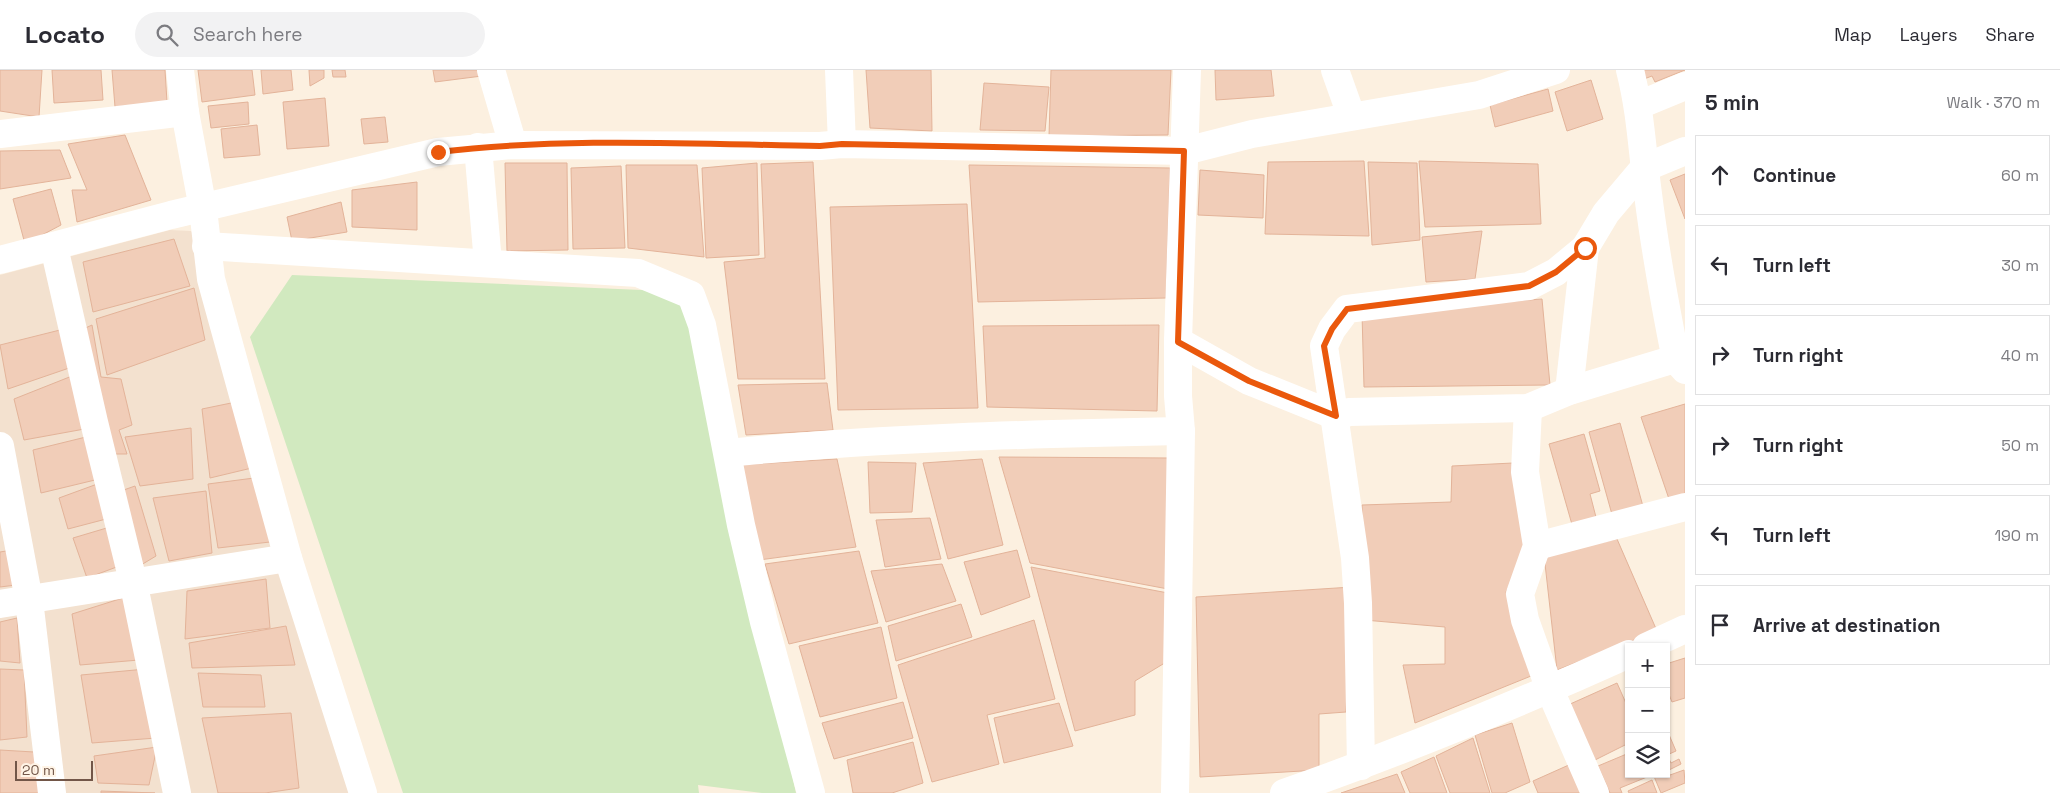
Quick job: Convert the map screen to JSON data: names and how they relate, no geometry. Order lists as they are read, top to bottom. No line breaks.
{"scale_bar":"20 m","page":{"header":"Locato","search":"Search here","nav":["Map","Layers","Share"],"heading":["5 min","Walk · 370 m"],"list":[["Continue","60 m"],["Turn left","30 m"],["Turn right","40 m"],["Turn right","50 m"],["Turn left","190 m"],"Arrive at destination"],"map_buttons":["+","−"],"scale":"20 m"}}
